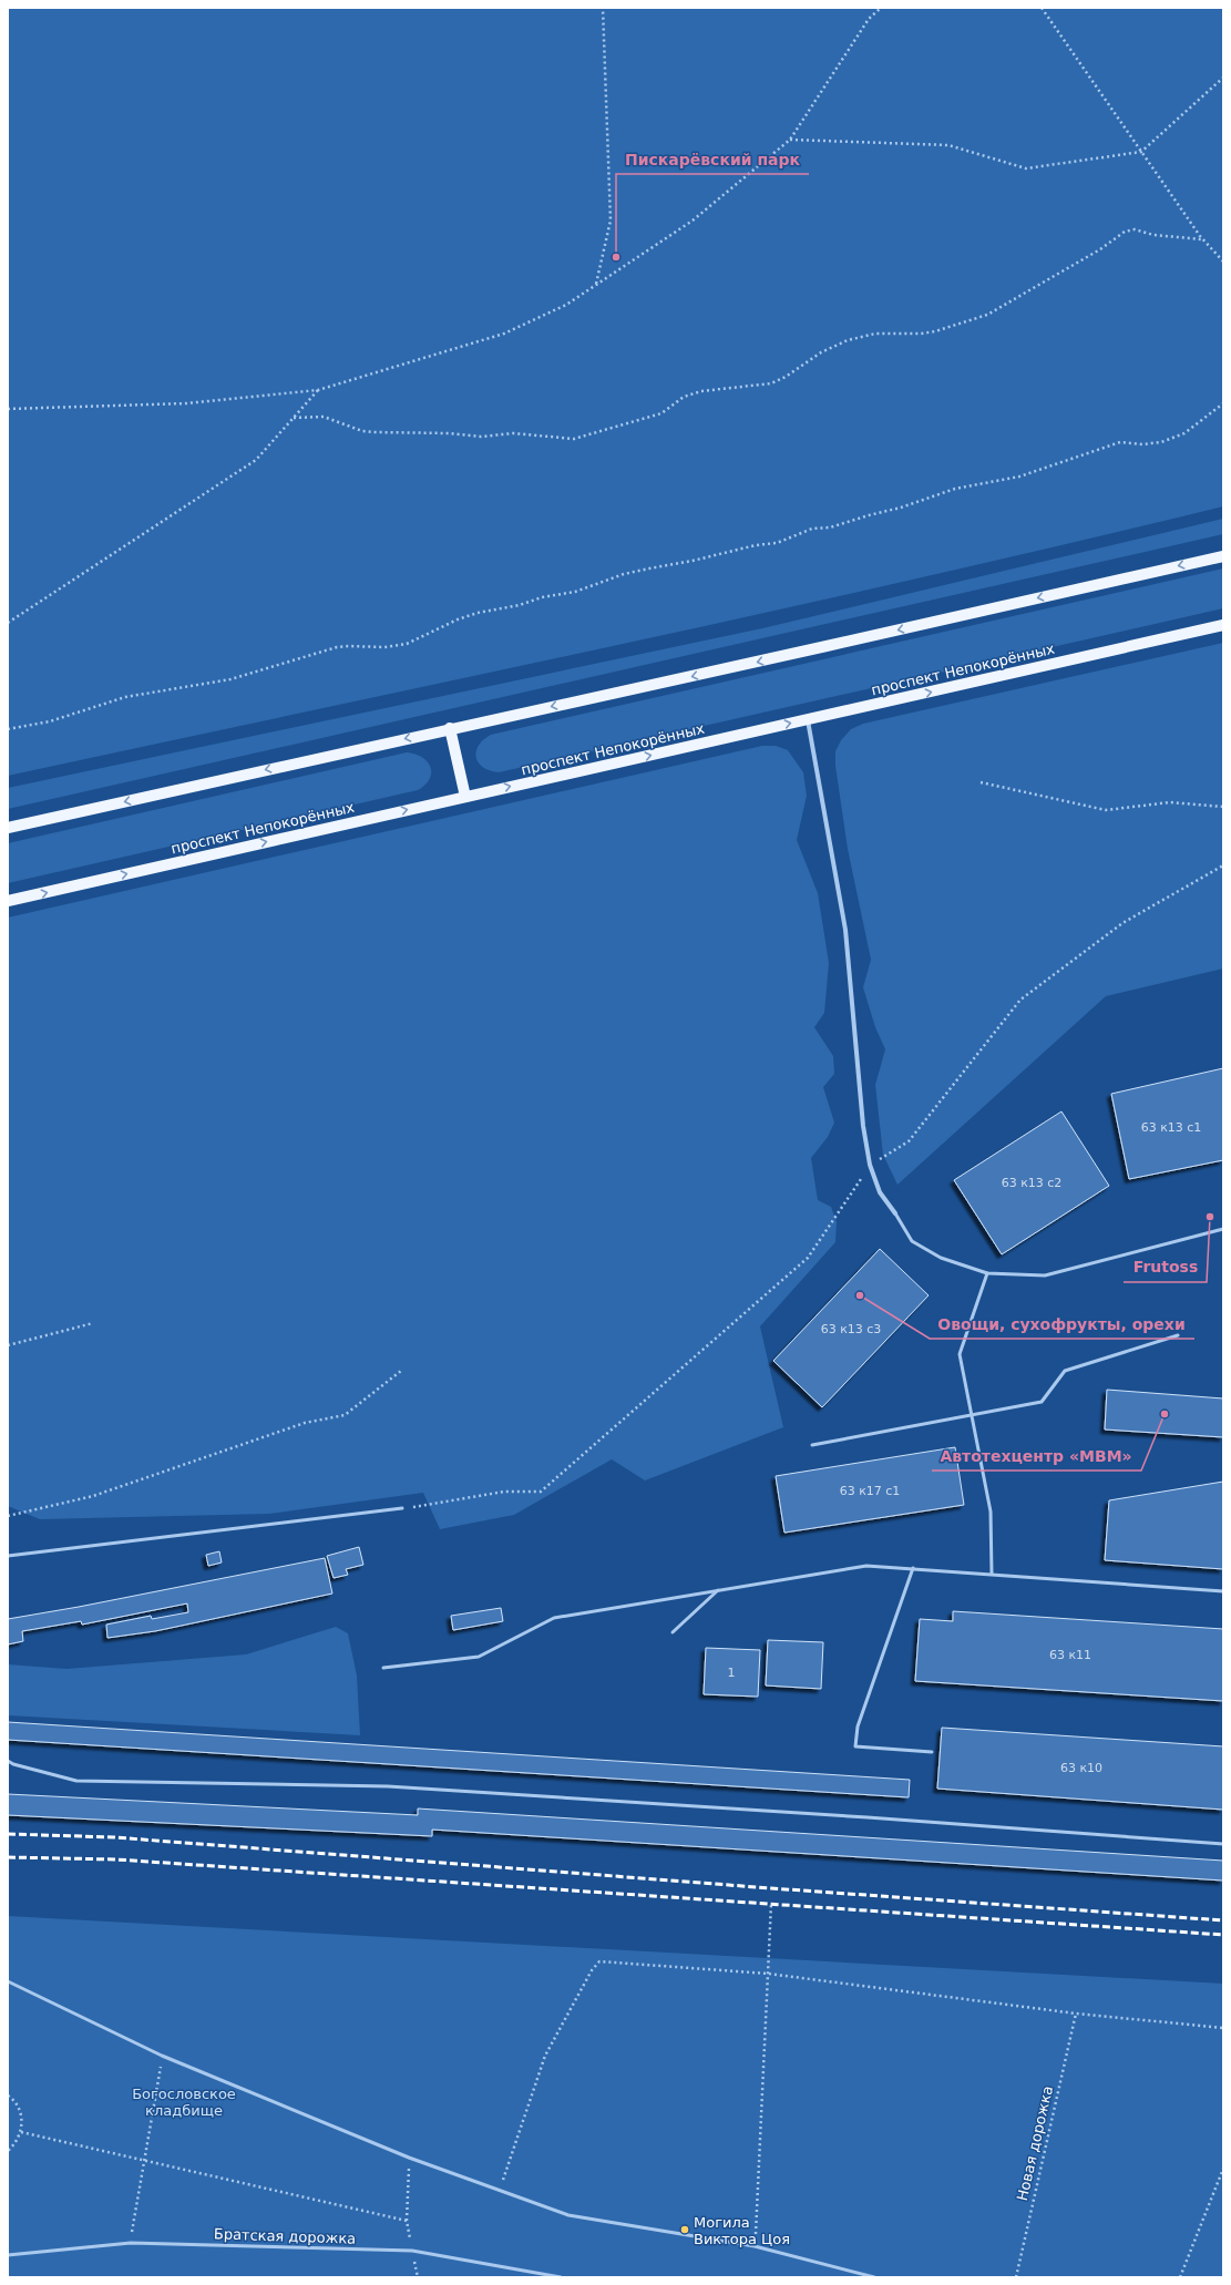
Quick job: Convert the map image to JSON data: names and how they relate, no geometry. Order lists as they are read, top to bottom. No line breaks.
{"streets":{"main road":["проспект Непокорённых"],"lane":["Братская дорожка"],"path":["Новая дорожка"]},"parks":["Богословское кладбище"],"places":["Пискарёвский парк","Frutoss","Овощи, сухофрукты, орехи","Автотехцентр «МВМ»","Могила Виктора Цоя"],"house_numbers":["63 к13 с1","63 к13 с2","63 к13 с3","63 к17 с1","63 к11","1","63 к10"]}
